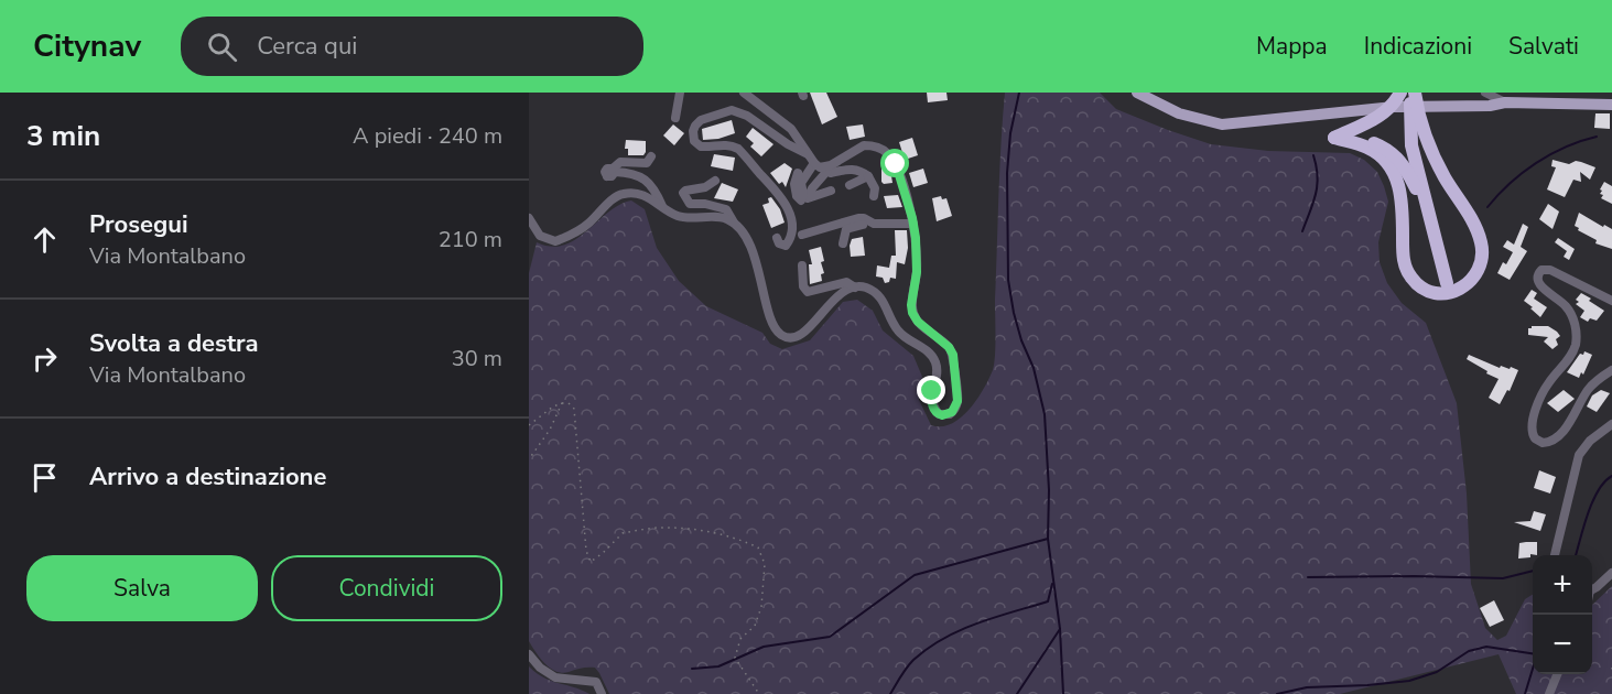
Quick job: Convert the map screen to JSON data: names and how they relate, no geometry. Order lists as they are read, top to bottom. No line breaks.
{"page":{"header":"Citynav","search":"Cerca qui","nav":["Mappa","Indicazioni","Salvati"],"heading":["3 min","A piedi · 240 m"],"list":[["Prosegui","Via Montalbano","210 m"],["Svolta a destra","Via Montalbano","30 m"],"Arrivo a destinazione"],"buttons":["Salva","Condividi"],"map_buttons":["+","−"]}}
